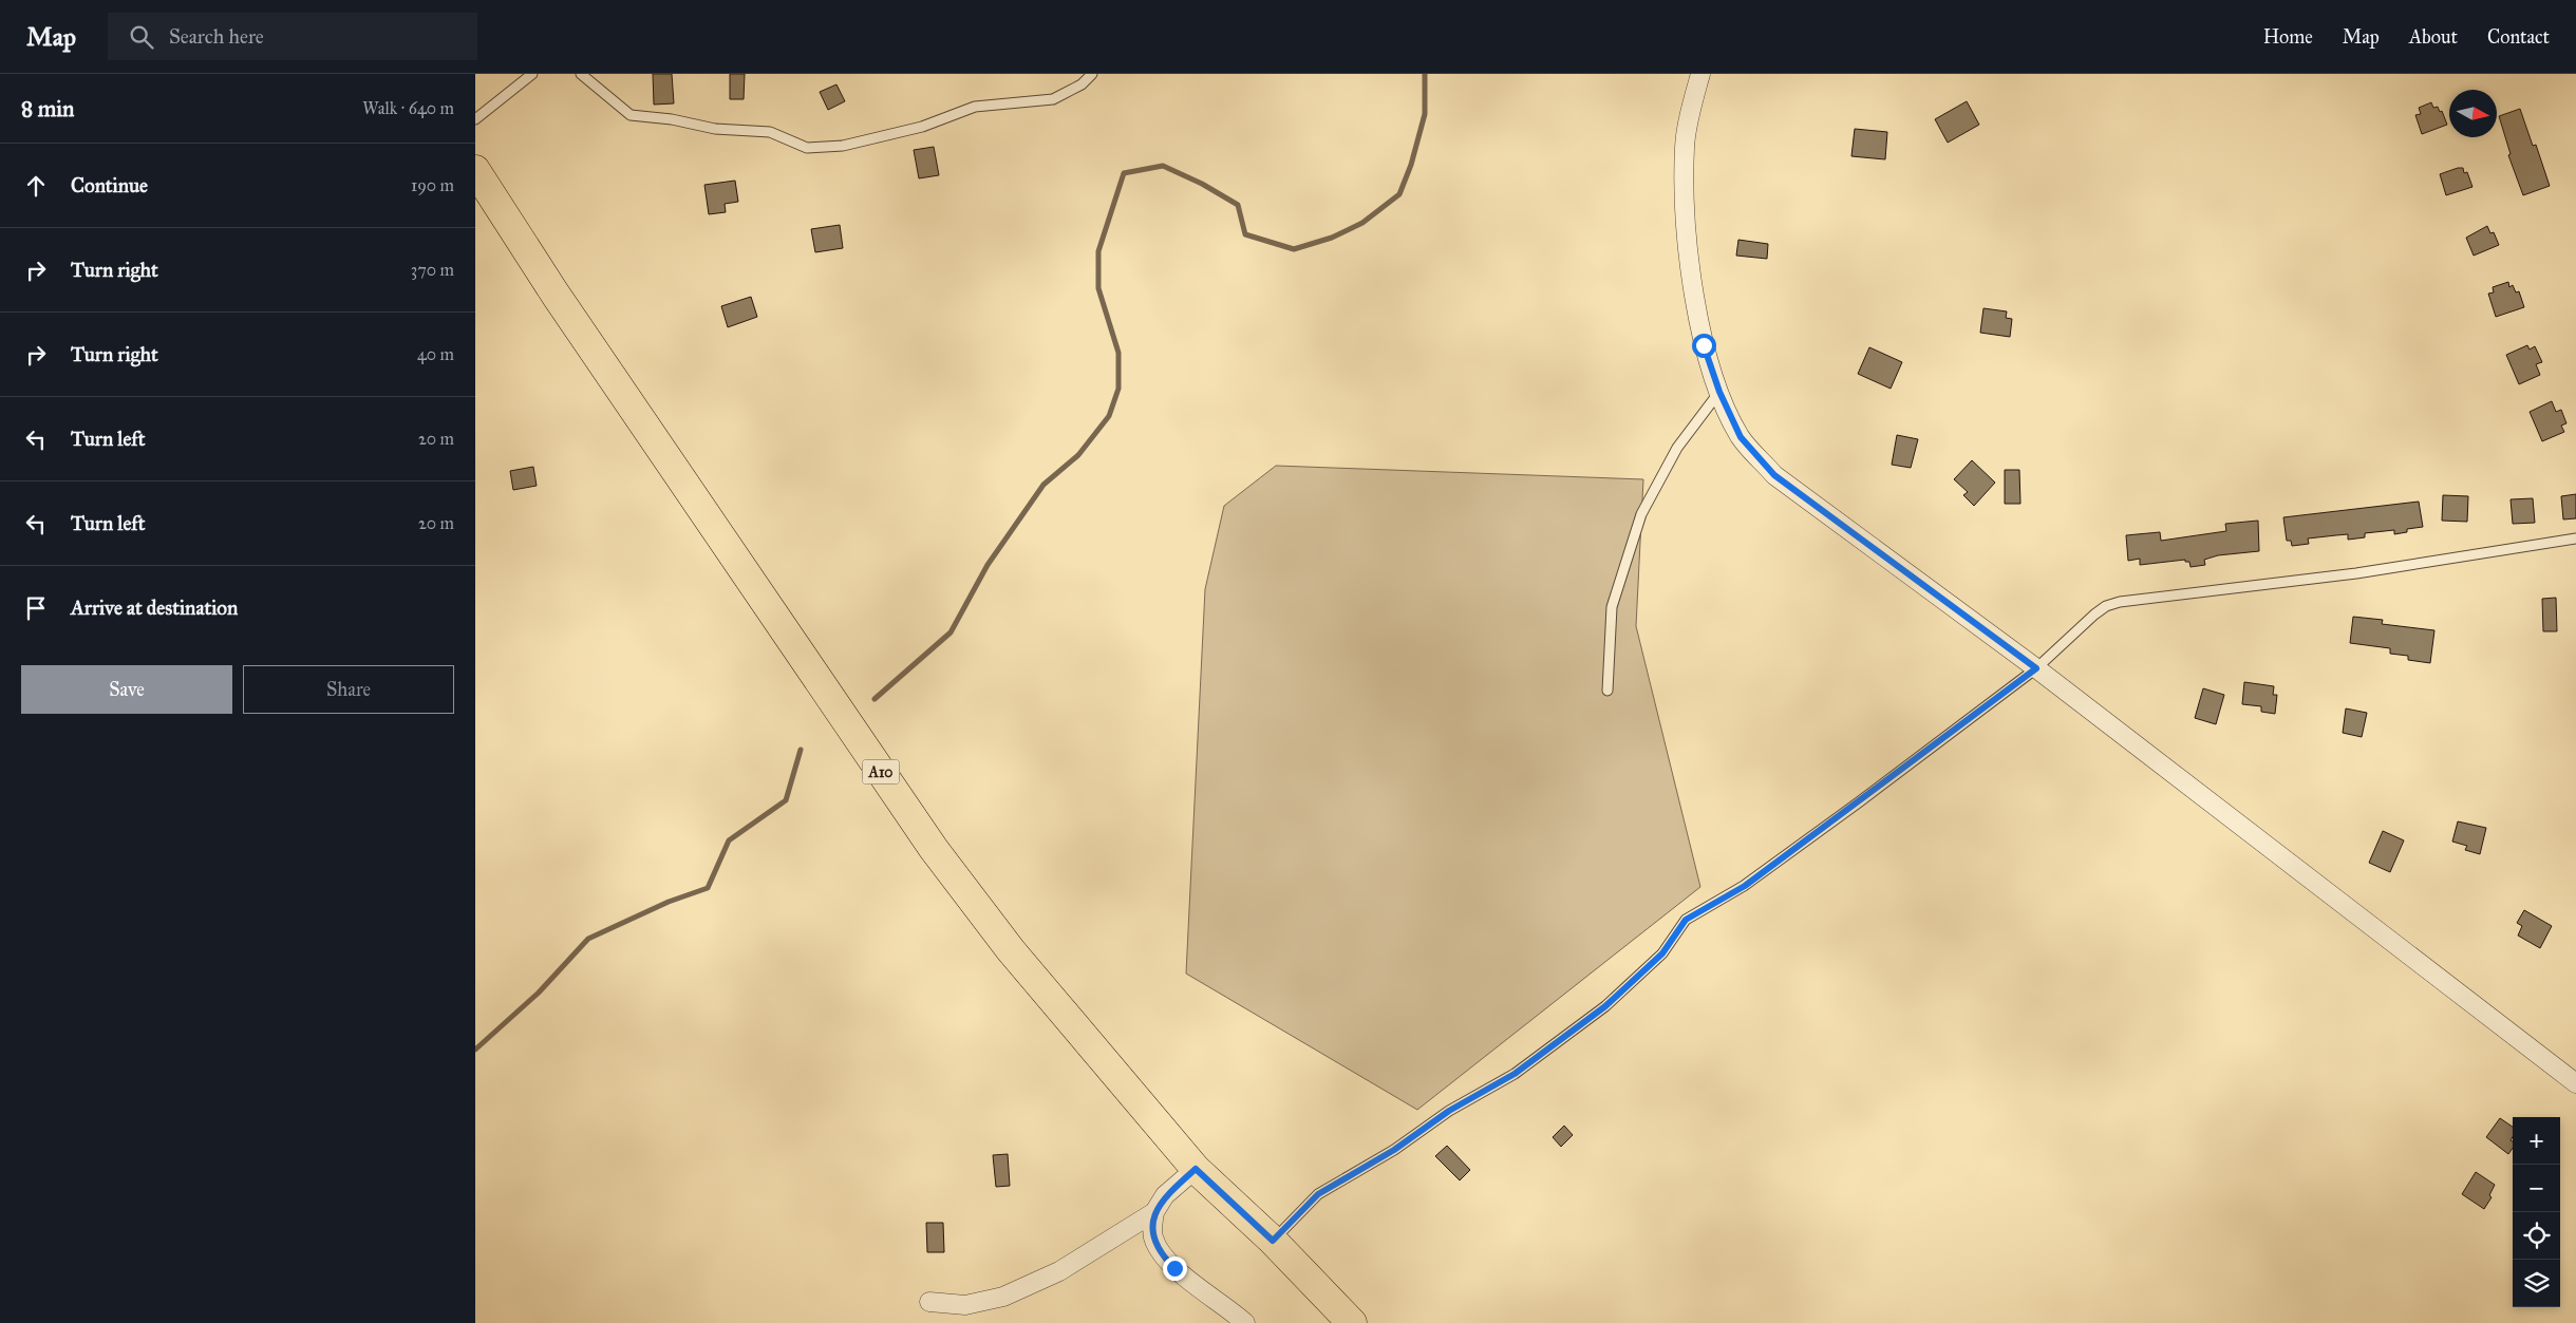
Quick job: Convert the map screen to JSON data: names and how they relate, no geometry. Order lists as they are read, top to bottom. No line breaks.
{"streets":{"main road":["A10"]},"north":"right","page":{"header":"Map","search":"Search here","nav":["Home","Map","About","Contact"],"heading":["8 min","Walk · 640 m"],"list":[["Continue","190 m"],["Turn right","370 m"],["Turn right","40 m"],["Turn left","20 m"],["Turn left","20 m"],"Arrive at destination"],"buttons":["Save","Share"],"map_buttons":["+","−"]}}
